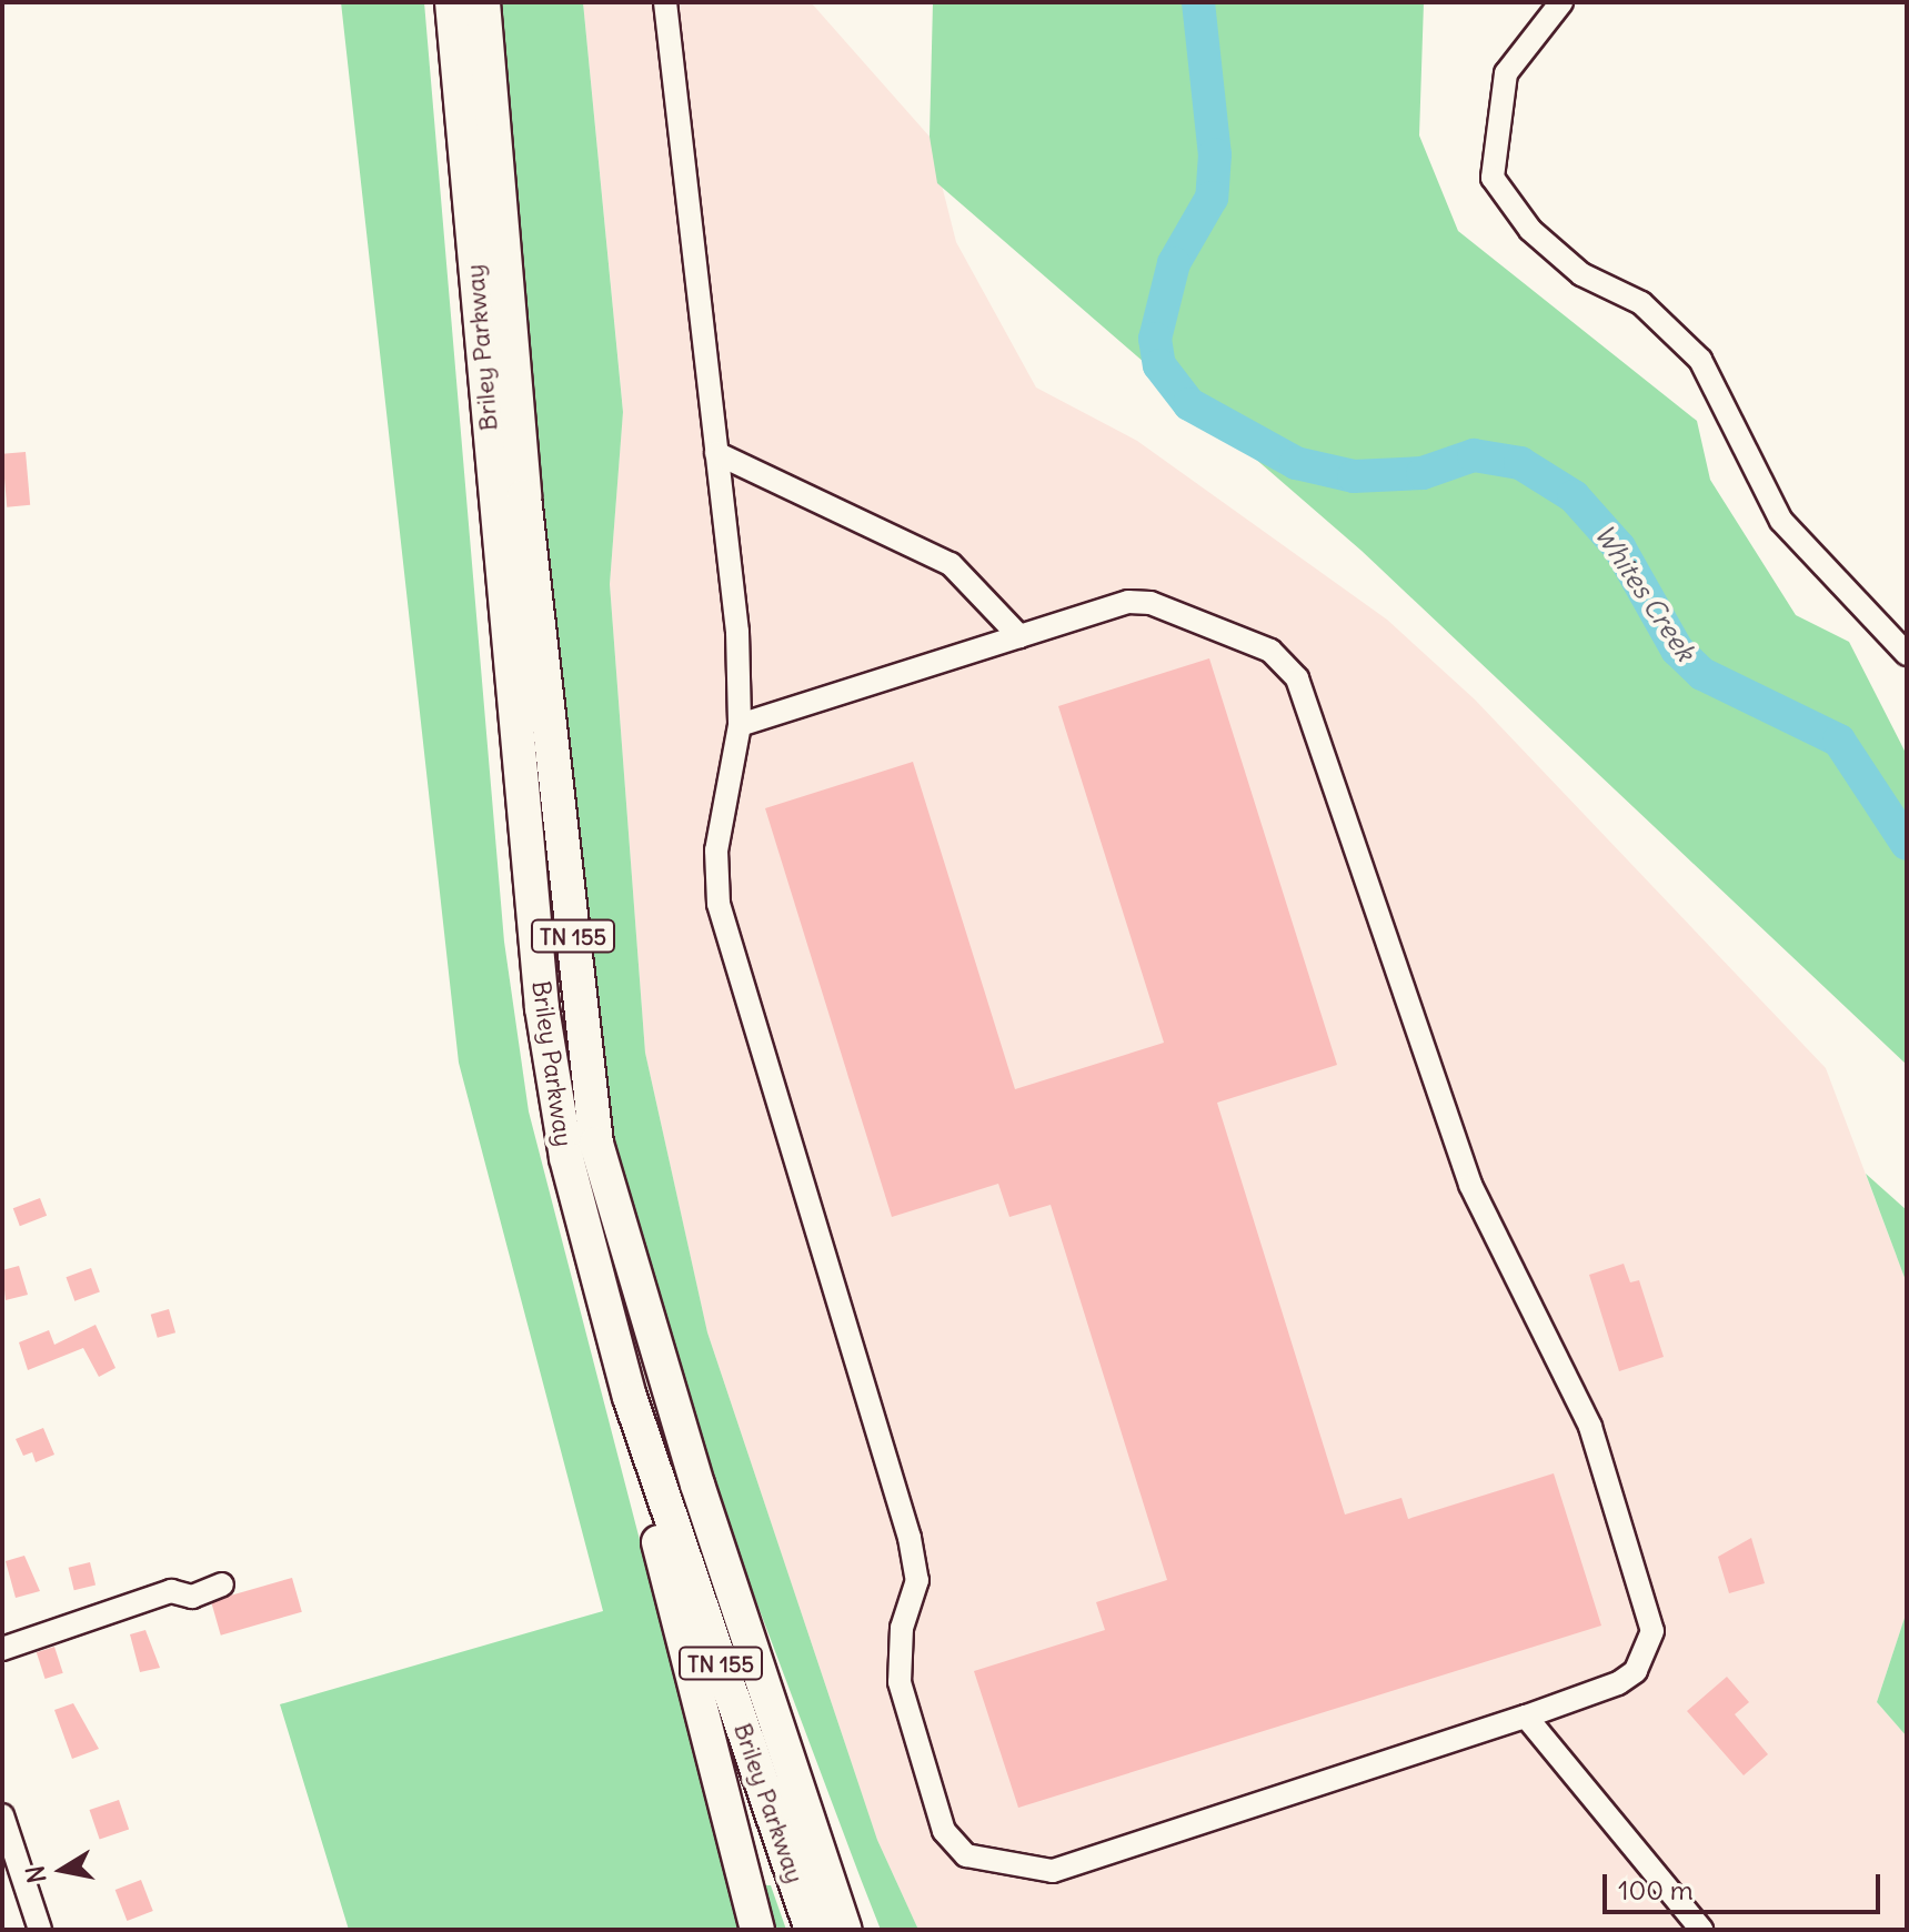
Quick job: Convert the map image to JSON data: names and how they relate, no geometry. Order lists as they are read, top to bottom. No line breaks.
{"streets":{"highway":["Briley Parkway","TN 155"]},"water":["Whites Creek"],"scale_bar":"100 m","north":"left"}
